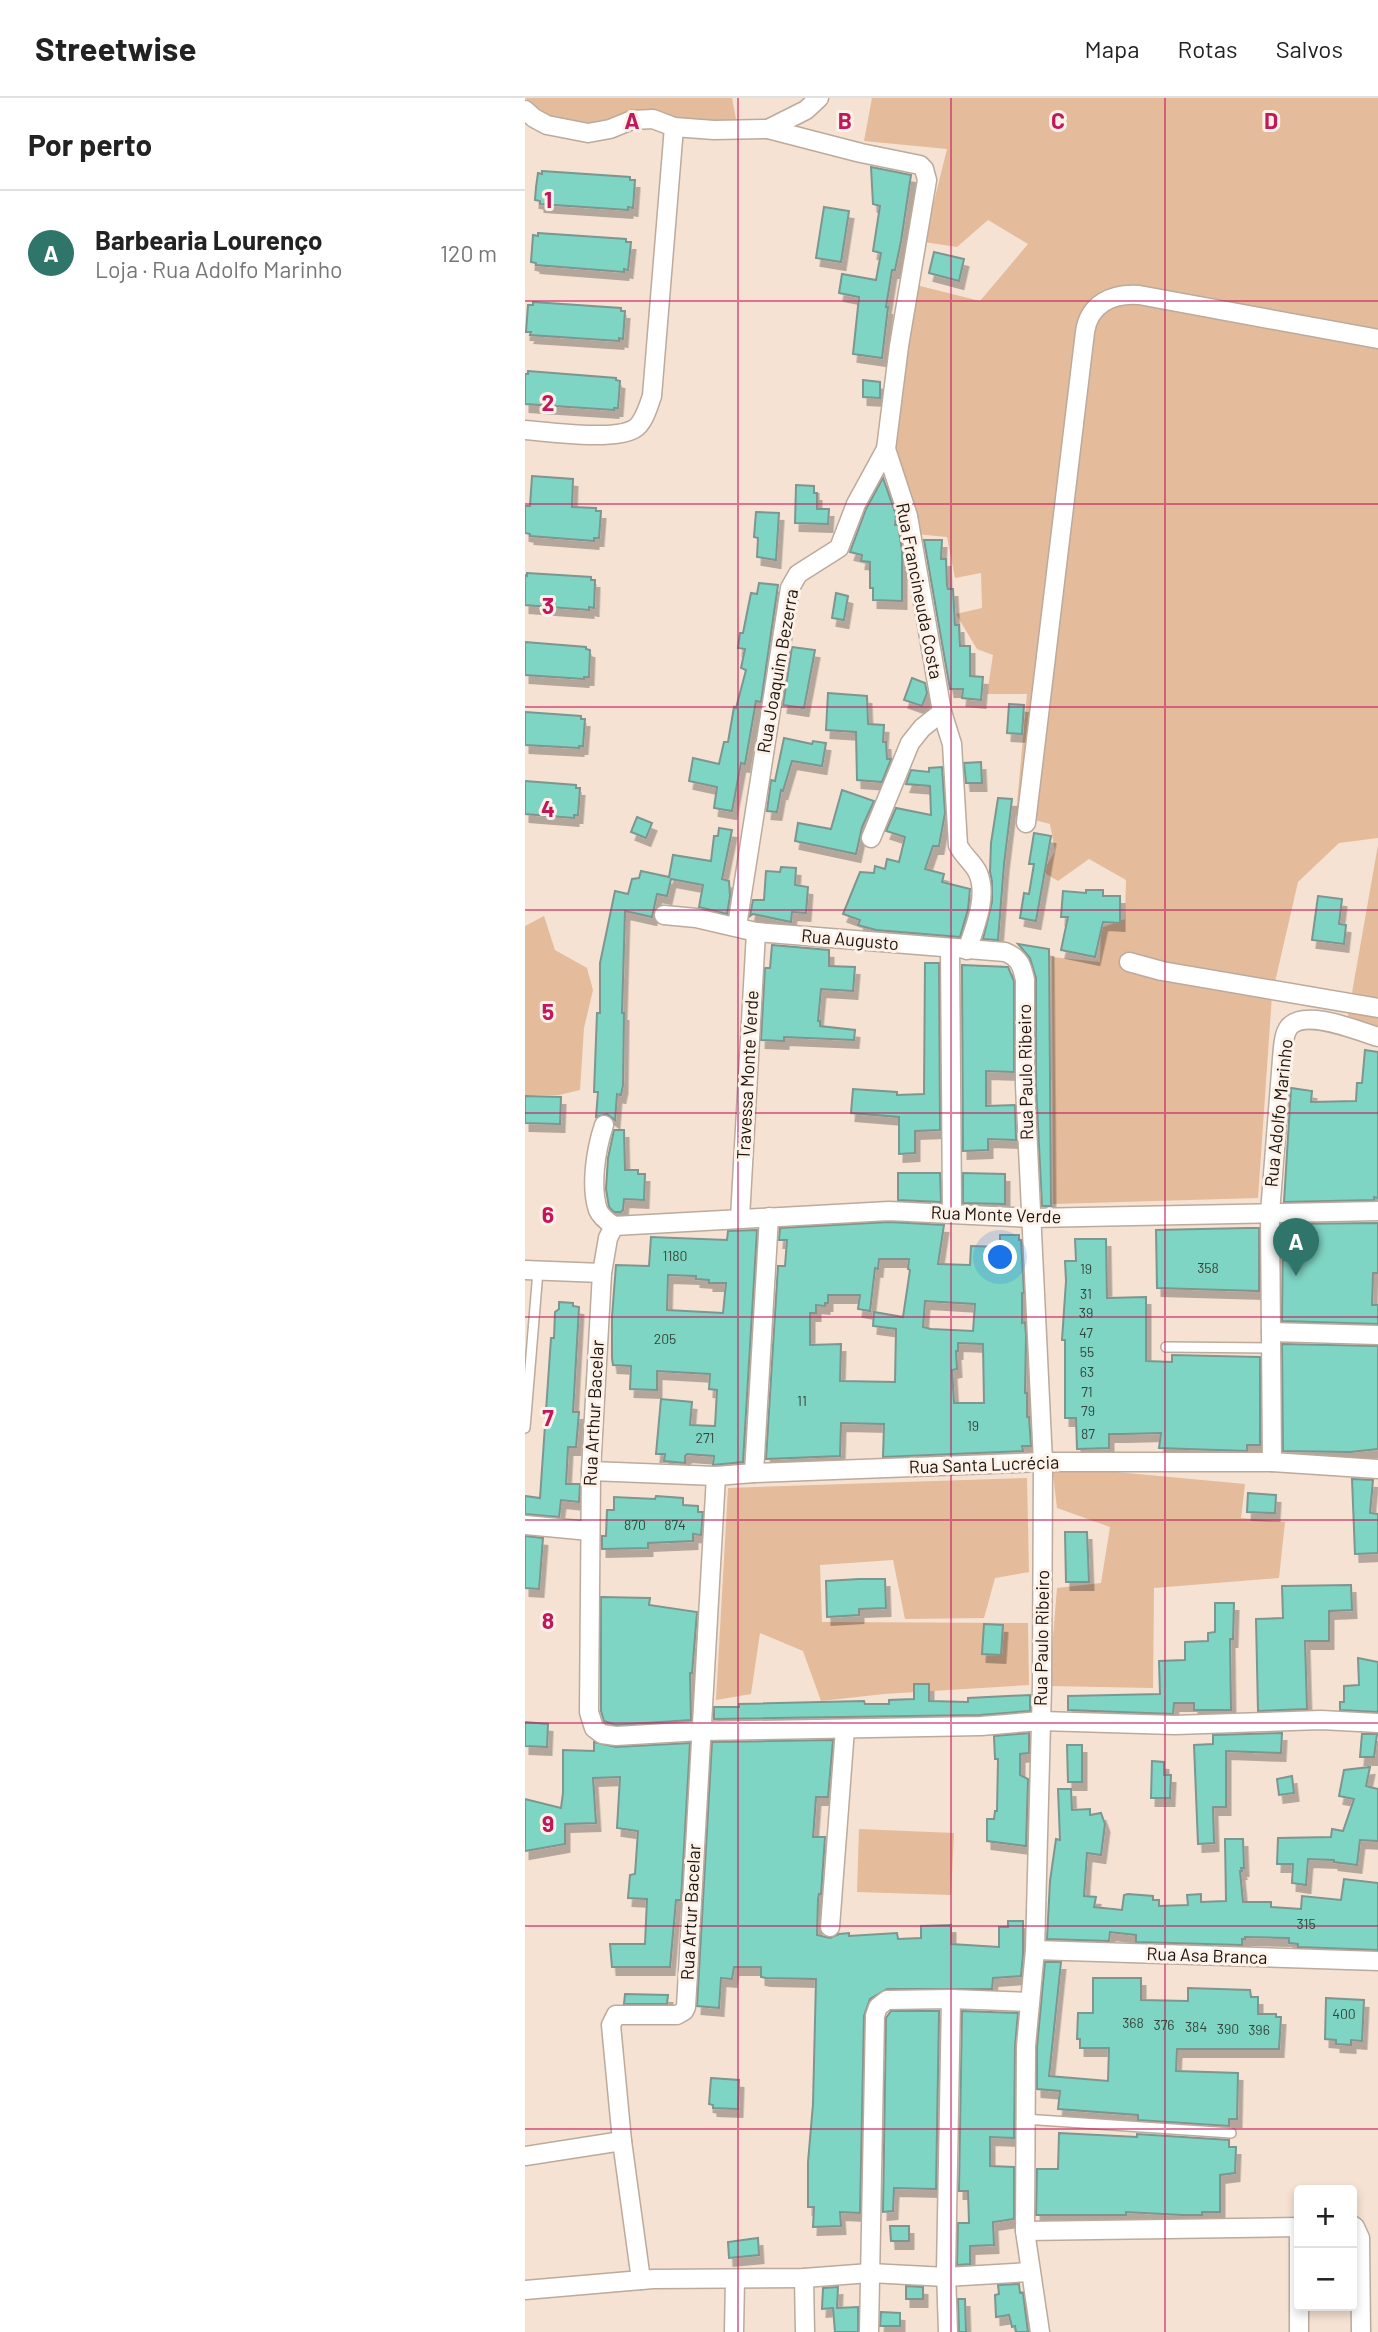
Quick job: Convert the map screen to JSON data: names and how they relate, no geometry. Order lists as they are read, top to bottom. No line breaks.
{"streets":{"street":["Rua Francineuda Costa","Rua Joaquim Bezerra","Rua Augusto","Rua Paulo Ribeiro","Travessa Monte Verde","Rua Adolfo Marinho","Rua Monte Verde","Rua Arthur Bacelar","Rua Santa Lucrécia","Rua Artur Bacelar","Rua Asa Branca"]},"crossings":[["Rua Francineuda Costa","Rua Joaquim Bezerra"],["Rua Francineuda Costa","Rua Augusto"],["Rua Francineuda Costa","Rua Monte Verde"],["Rua Joaquim Bezerra","Rua Augusto"],["Rua Augusto","Rua Paulo Ribeiro"],["Rua Augusto","Travessa Monte Verde"],["Rua Paulo Ribeiro","Rua Monte Verde"],["Rua Paulo Ribeiro","Rua Santa Lucrécia"],["Rua Paulo Ribeiro","Rua Asa Branca"],["Travessa Monte Verde","Rua Monte Verde"],["Rua Adolfo Marinho","Rua Monte Verde"],["Rua Adolfo Marinho","Rua Santa Lucrécia"],["Rua Monte Verde","Rua Arthur Bacelar"],["Rua Arthur Bacelar","Rua Santa Lucrécia"],["Rua Arthur Bacelar","Rua Artur Bacelar"],["Rua Santa Lucrécia","Rua Artur Bacelar"]],"house_numbers":["1180","358","19","31","39","47","205","55","63","71","11","79","19","87","271","870","874","315","400","368","376","384","390","396"],"page":{"header":"Streetwise","nav":["Mapa","Rotas","Salvos"],"heading":"Por perto","list":[{"mark":"A","name":"Barbearia Lourenço","note":"Loja · Rua Adolfo Marinho","value":"120 m"}],"pins":"A","map_buttons":["+","−"]},"grid":{"columns":["A","B","C","D"],"rows":["1","2","3","4","5","6","7","8","9"]}}
